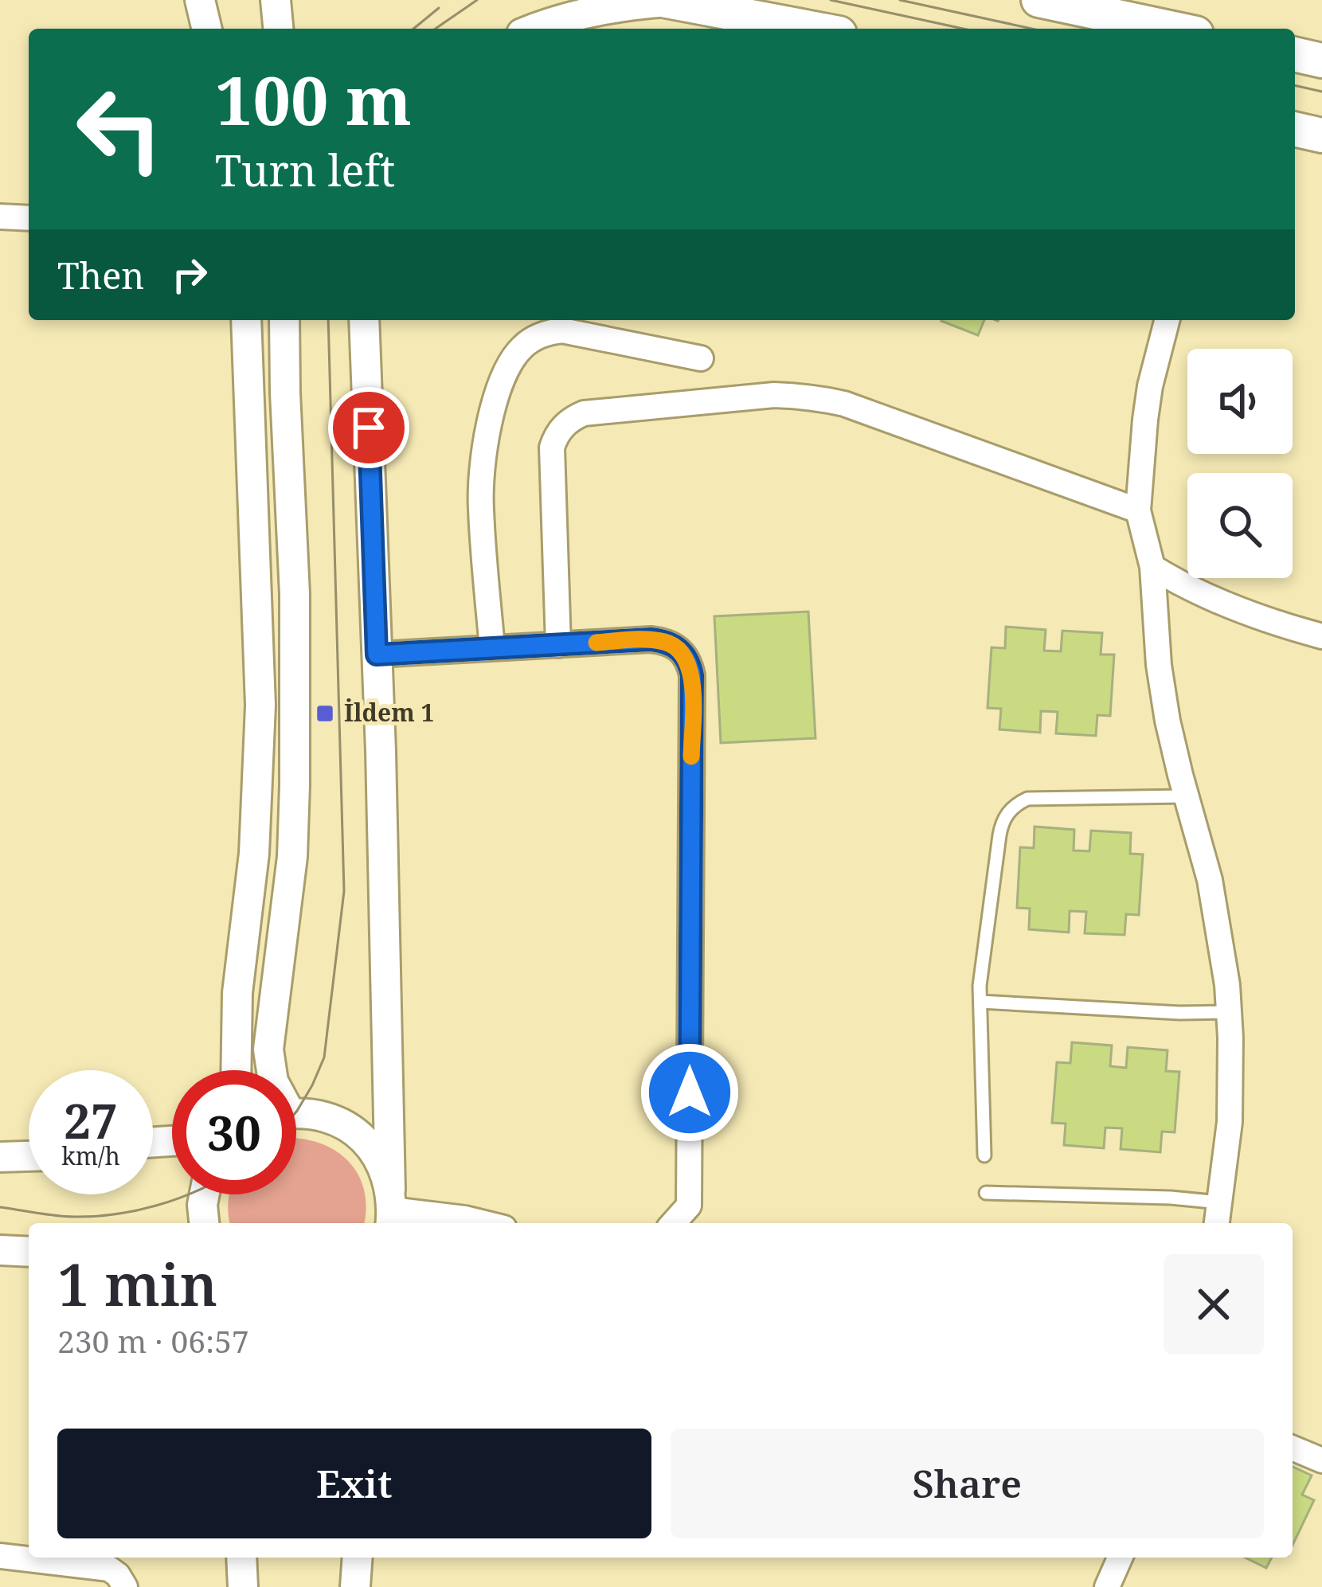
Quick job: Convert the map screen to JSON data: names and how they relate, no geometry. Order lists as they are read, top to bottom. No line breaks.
{"places":{"transit":["İldem 1"]},"page":{"turn":["100 m","Turn left"],"then":"Then","speed":"27 km/h","limit":"30","heading":["1 min","230 m · 06:57"],"buttons":["Exit","Share"]}}
